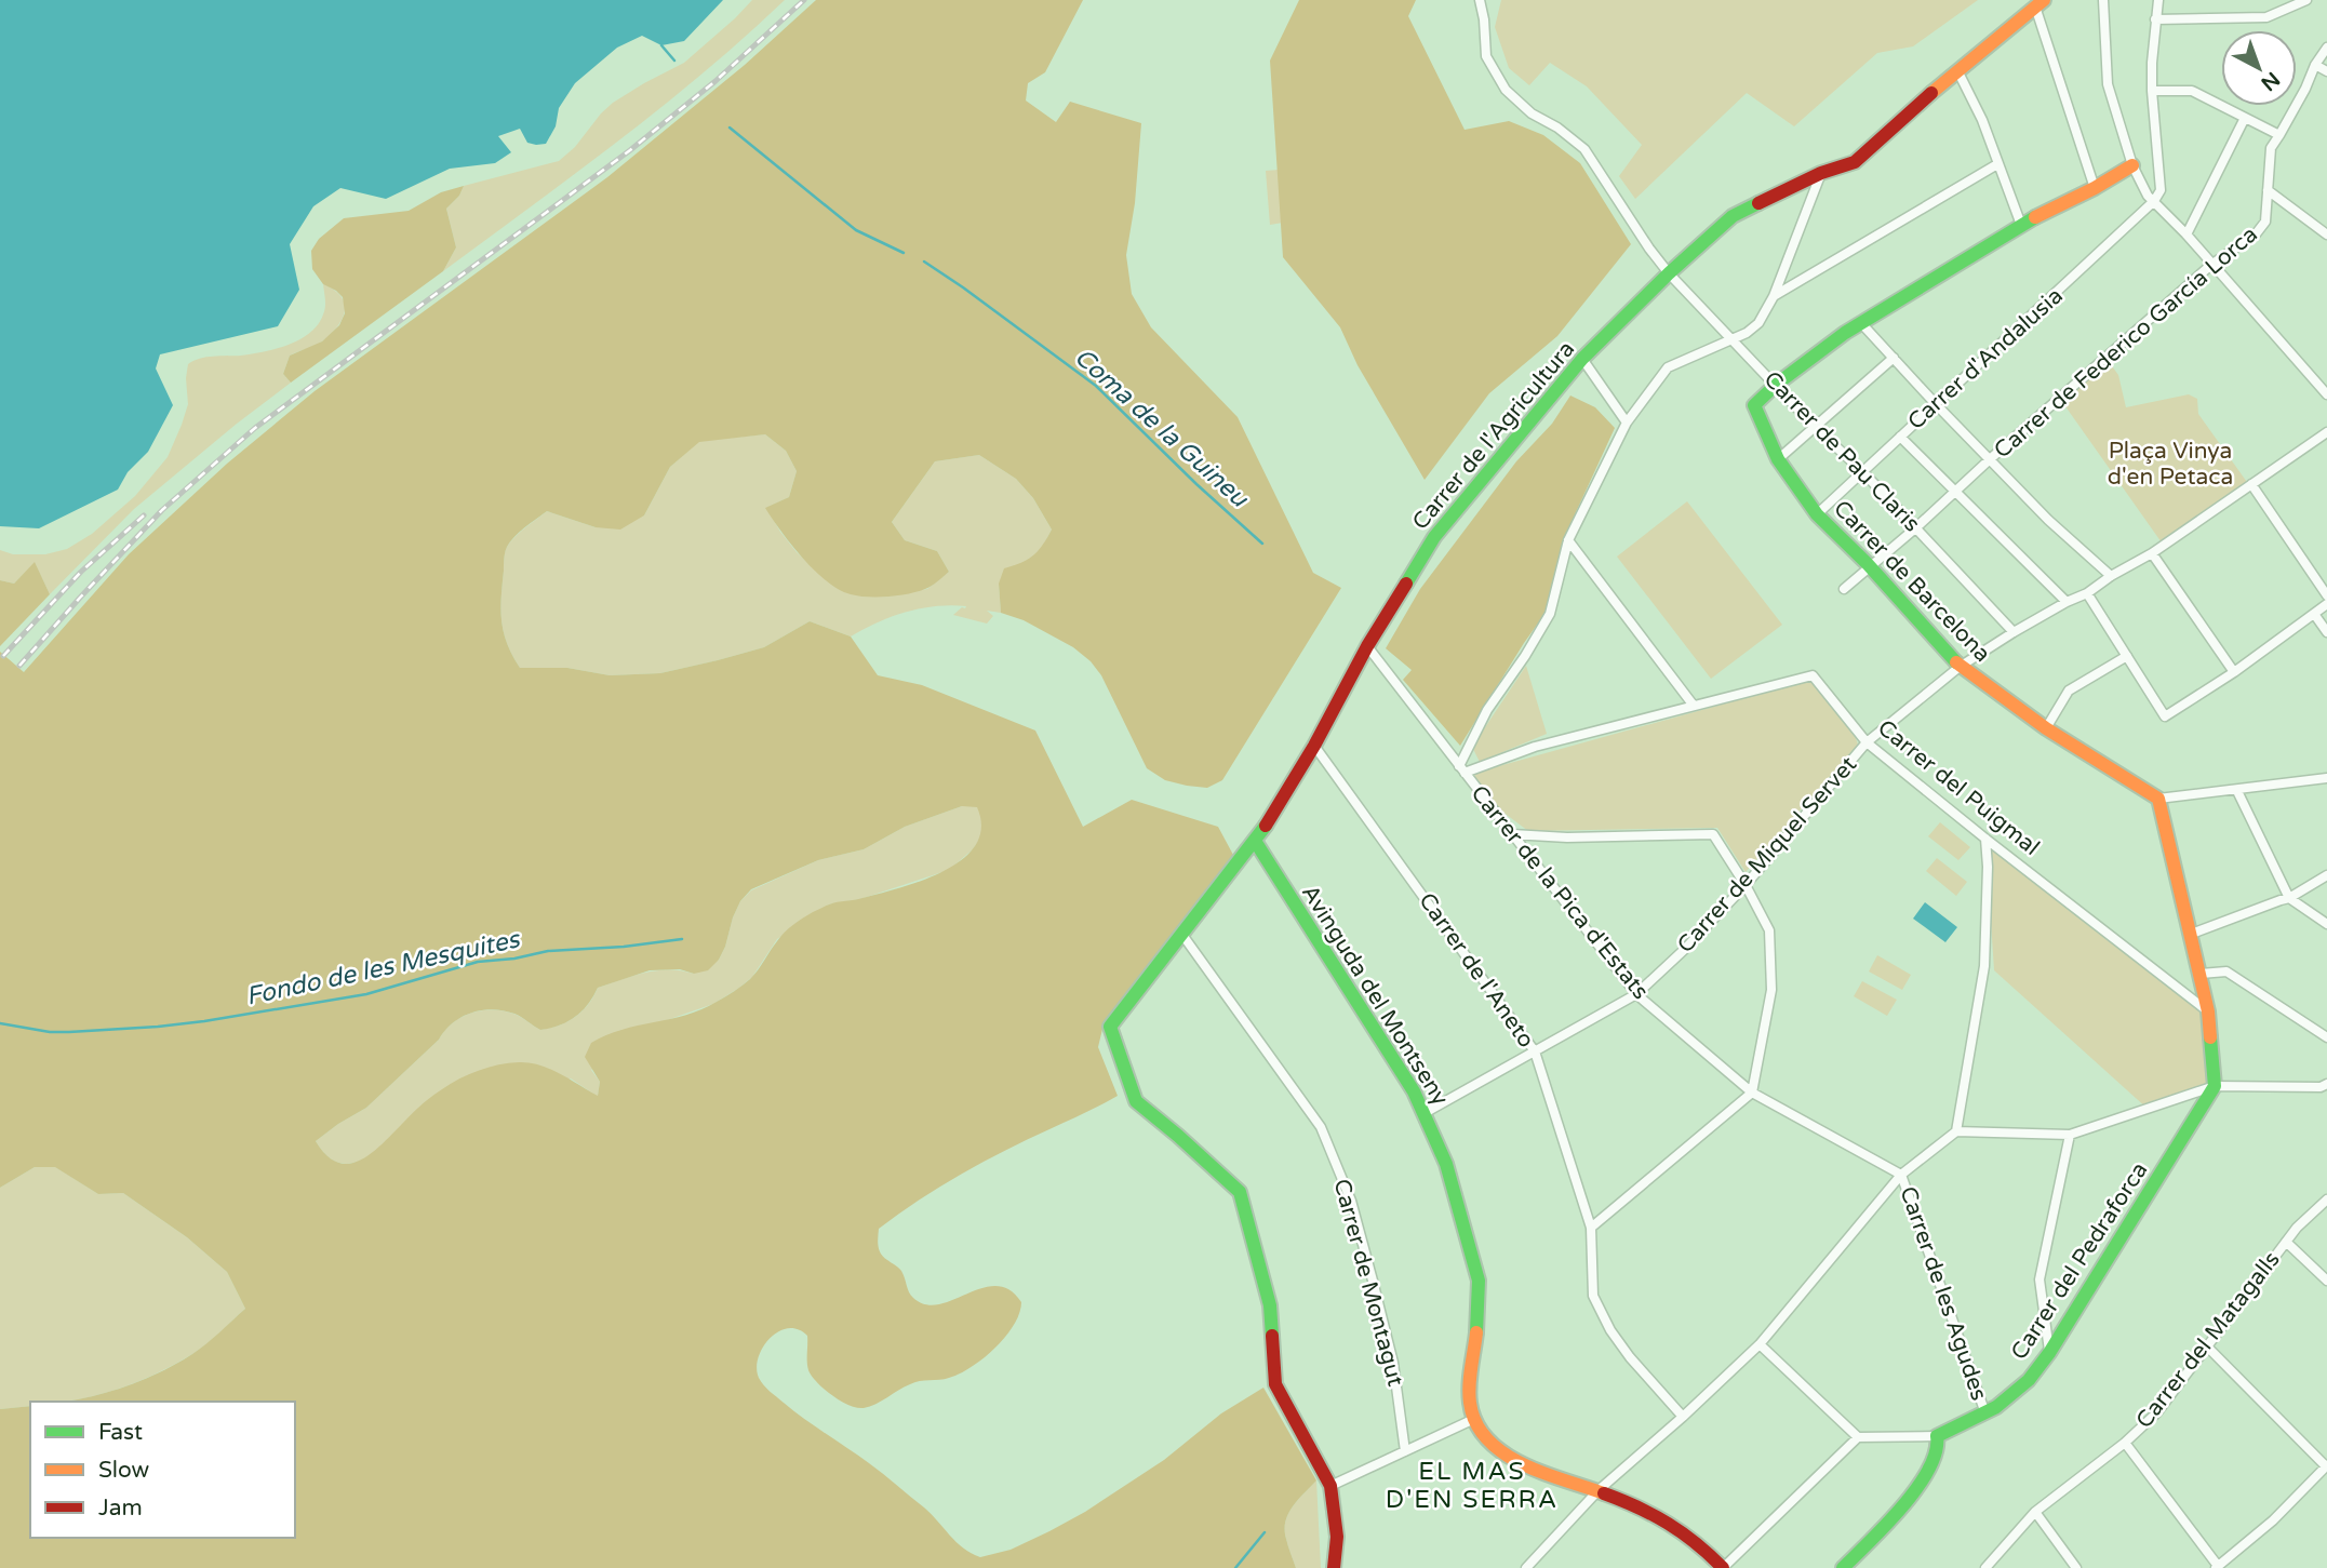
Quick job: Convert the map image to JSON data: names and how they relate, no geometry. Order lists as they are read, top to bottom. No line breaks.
{"streets":{"street":["Carrer de Federico García Lorca","Carrer d'Andalusia","Carrer de l'Agricultura","Carrer de Pau Claris","Carrer de Barcelona","Carrer del Puigmal","Carrer de Miquel Servet","Carrer de la Pica d'Estats","Carrer de l'Aneto","Avinguda del Montseny","Carrer del Pedraforca","Carrer de Montagut","Carrer de les Agudes","Carrer del Matagalls"]},"crossings":[["Carrer de Federico García Lorca","Carrer de Pau Claris"],["Carrer de Federico García Lorca","Carrer de Barcelona"],["Carrer d'Andalusia","Carrer de Pau Claris"],["Carrer d'Andalusia","Carrer de Barcelona"],["Carrer de l'Agricultura","Carrer de Pau Claris"],["Carrer de l'Agricultura","Carrer de la Pica d'Estats"],["Carrer de l'Agricultura","Carrer de l'Aneto"],["Carrer de l'Agricultura","Avinguda del Montseny"],["Carrer de l'Agricultura","Carrer de Montagut"],["Carrer de Pau Claris","Carrer de Barcelona"],["Carrer de Pau Claris","Carrer de Miquel Servet"],["Carrer de Barcelona","Carrer de Miquel Servet"],["Carrer del Puigmal","Carrer de Miquel Servet"],["Carrer del Puigmal","Carrer de la Pica d'Estats"],["Carrer de Miquel Servet","Carrer de la Pica d'Estats"],["Carrer de Miquel Servet","Carrer de l'Aneto"],["Carrer de Miquel Servet","Avinguda del Montseny"],["Carrer de la Pica d'Estats","Carrer de les Agudes"],["Carrer del Pedraforca","Carrer de les Agudes"]],"districts":["EL MAS D'EN SERRA"],"water":["Coma de la Guineu","Fondo de les Mesquites"],"parks":["Plaça Vinya d'en Petaca"],"legend":["Fast","Slow","Jam"],"north":"bottom right"}
